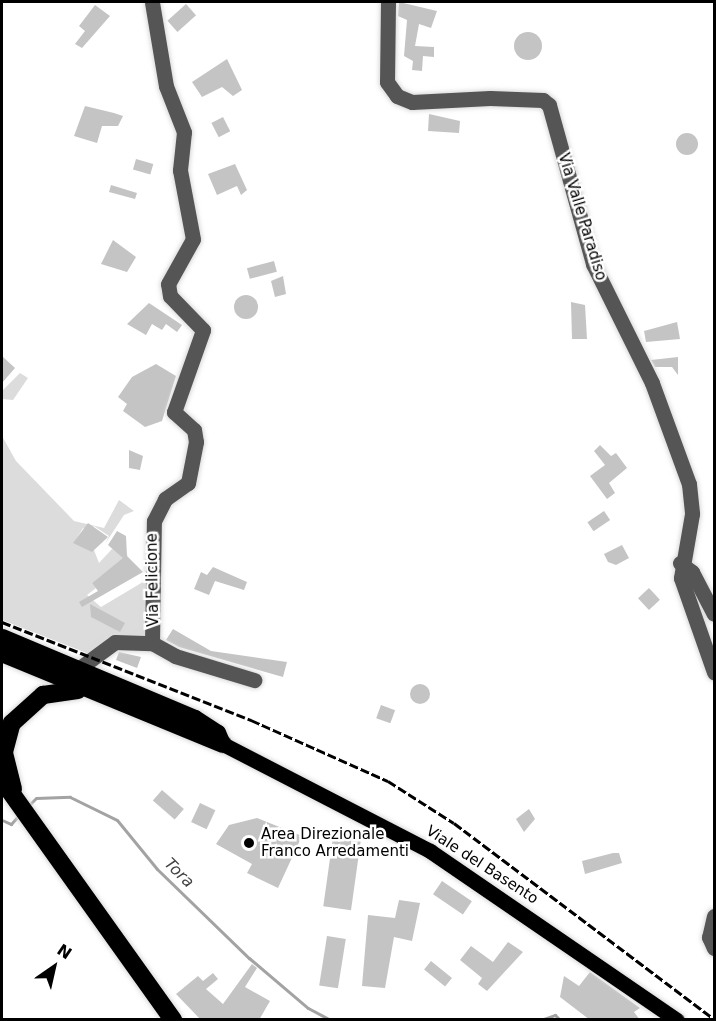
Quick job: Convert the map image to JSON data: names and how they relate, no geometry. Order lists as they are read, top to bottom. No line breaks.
{"streets":{"main road":["Viale del Basento"],"street":["Via Valle Paradiso","Via Felicione"]},"crossings":[["Via Felicione","Viale del Basento"]],"water":["Tora"],"places":["Area Direzionale Franco Arredamenti"],"north":"top right"}
